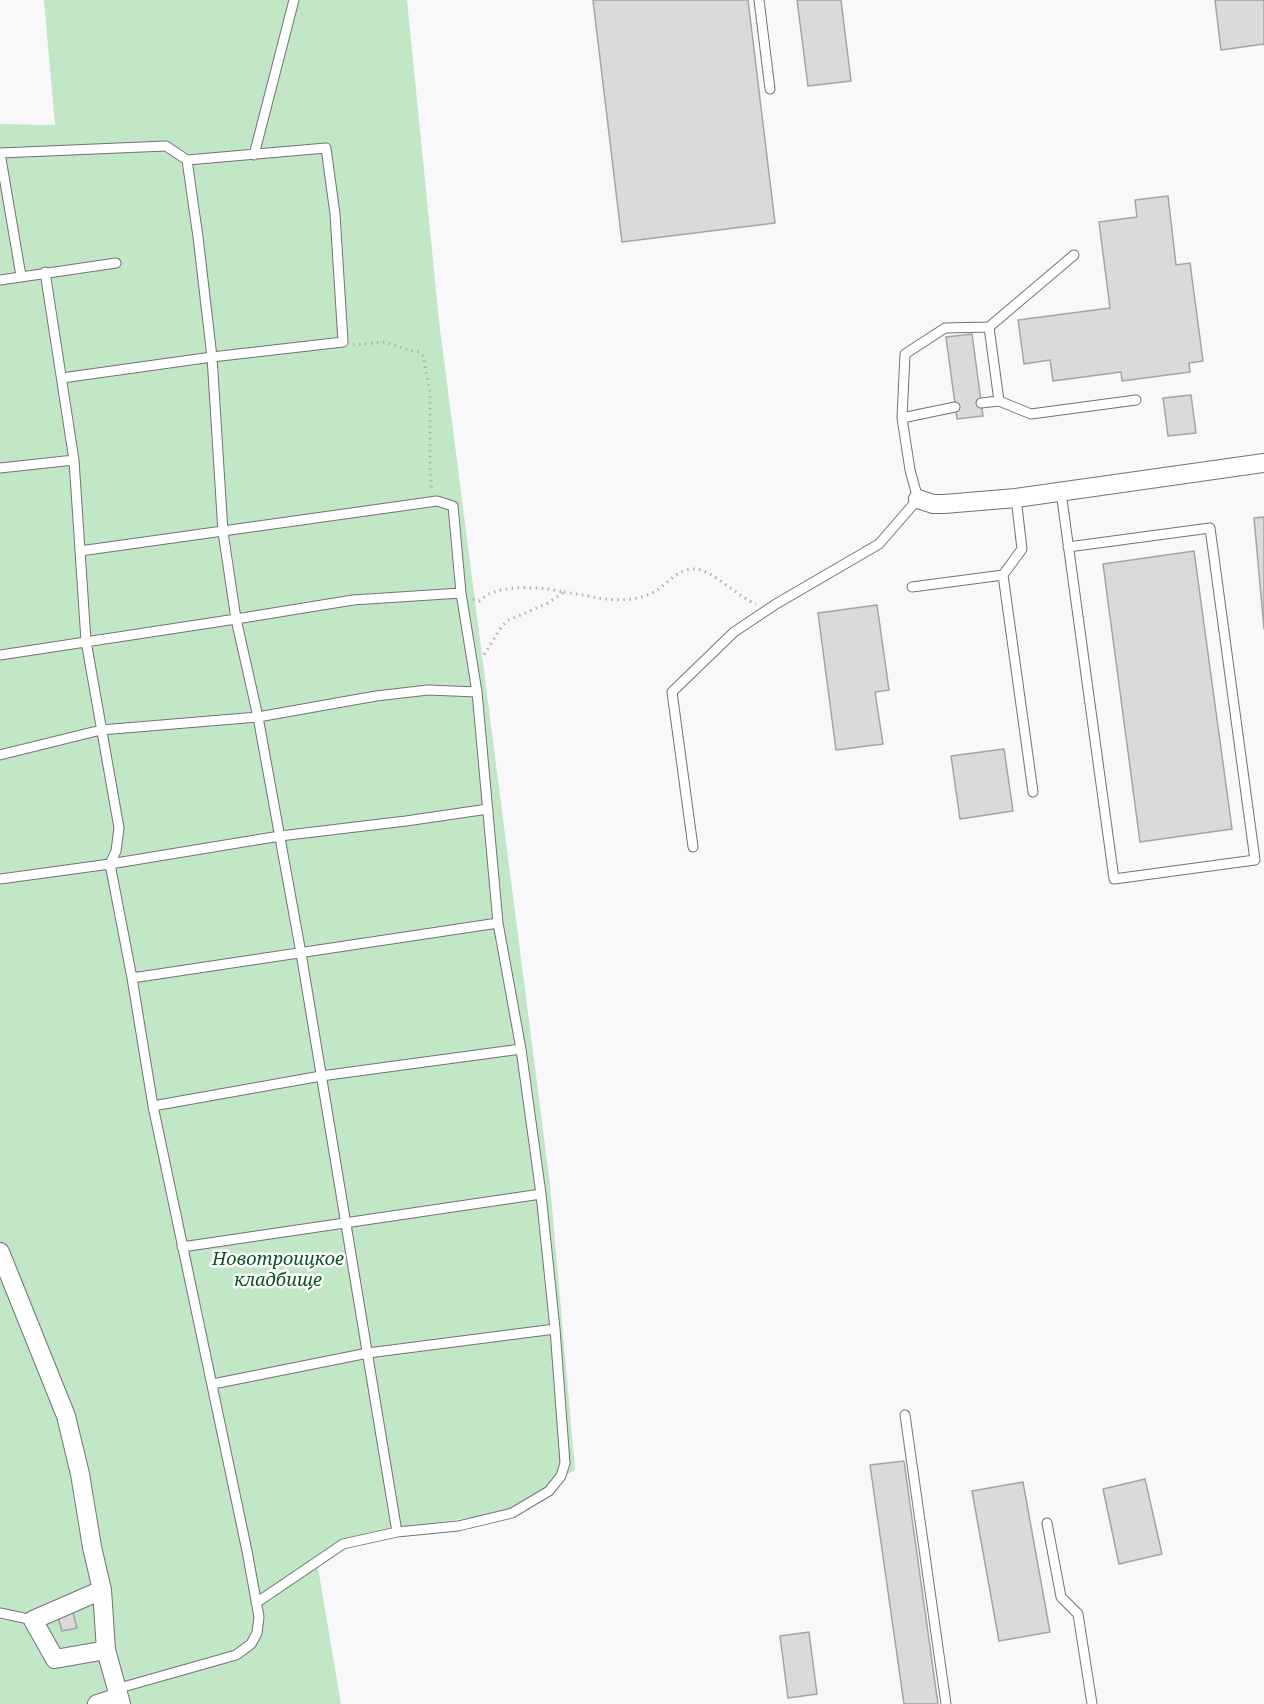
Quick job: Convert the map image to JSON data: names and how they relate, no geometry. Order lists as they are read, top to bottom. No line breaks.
{"parks":["Новотроицкое кладбище"]}
